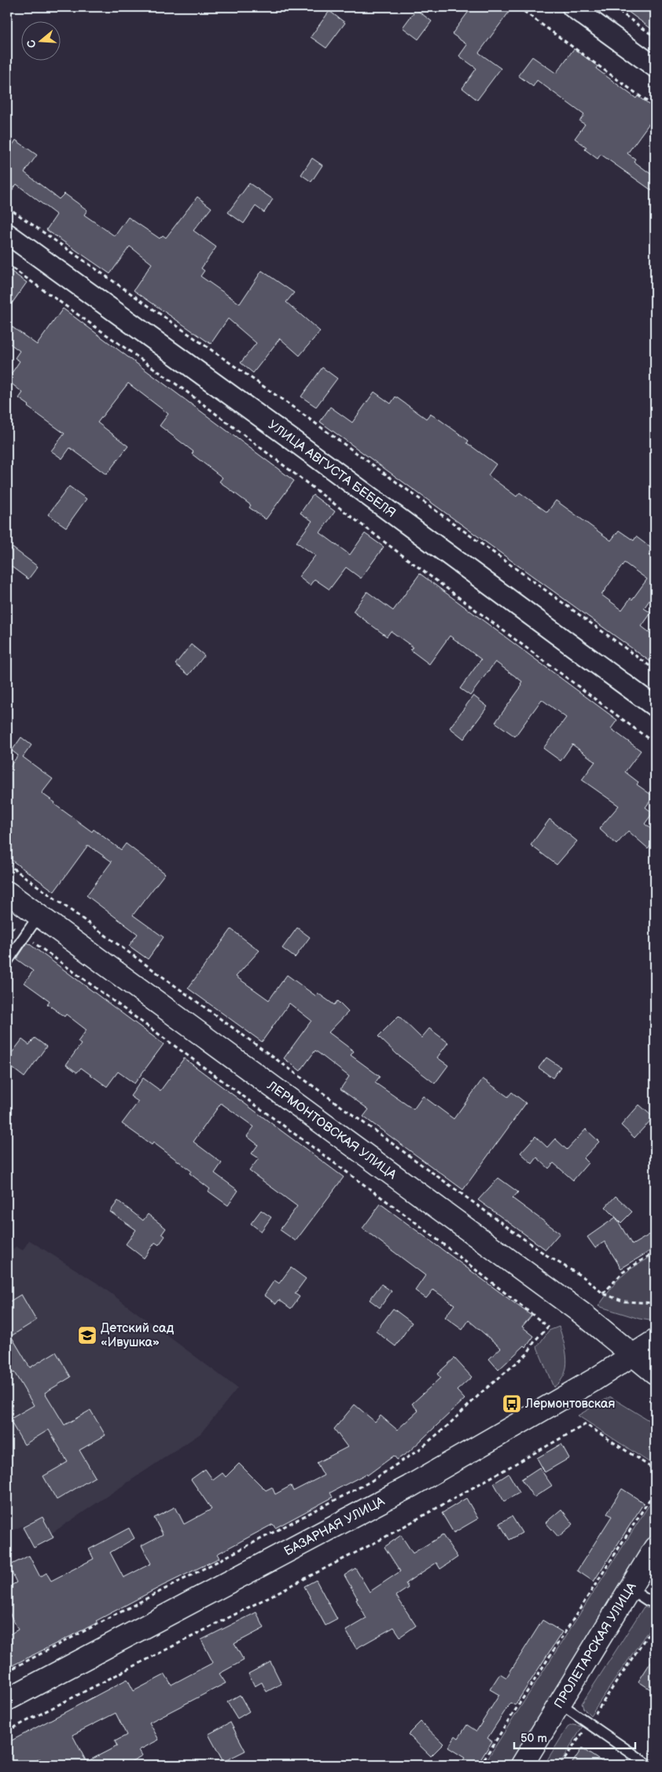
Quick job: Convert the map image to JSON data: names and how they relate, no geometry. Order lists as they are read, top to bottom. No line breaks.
{"streets":{"main road":["ЛЕРМОНТОВСКАЯ УЛИЦА","БАЗАРНАЯ УЛИЦА","ПРОЛЕТАРСКАЯ УЛИЦА"],"street":["УЛИЦА АВГУСТА БЕБЕЛЯ"]},"crossings":[["ЛЕРМОНТОВСКАЯ УЛИЦА","БАЗАРНАЯ УЛИЦА"]],"places":{"school or university":["Детский сад «Ивушка»"],"bus stop":["Лермонтовская"]},"scale_bar":"50 m","north":"left"}
